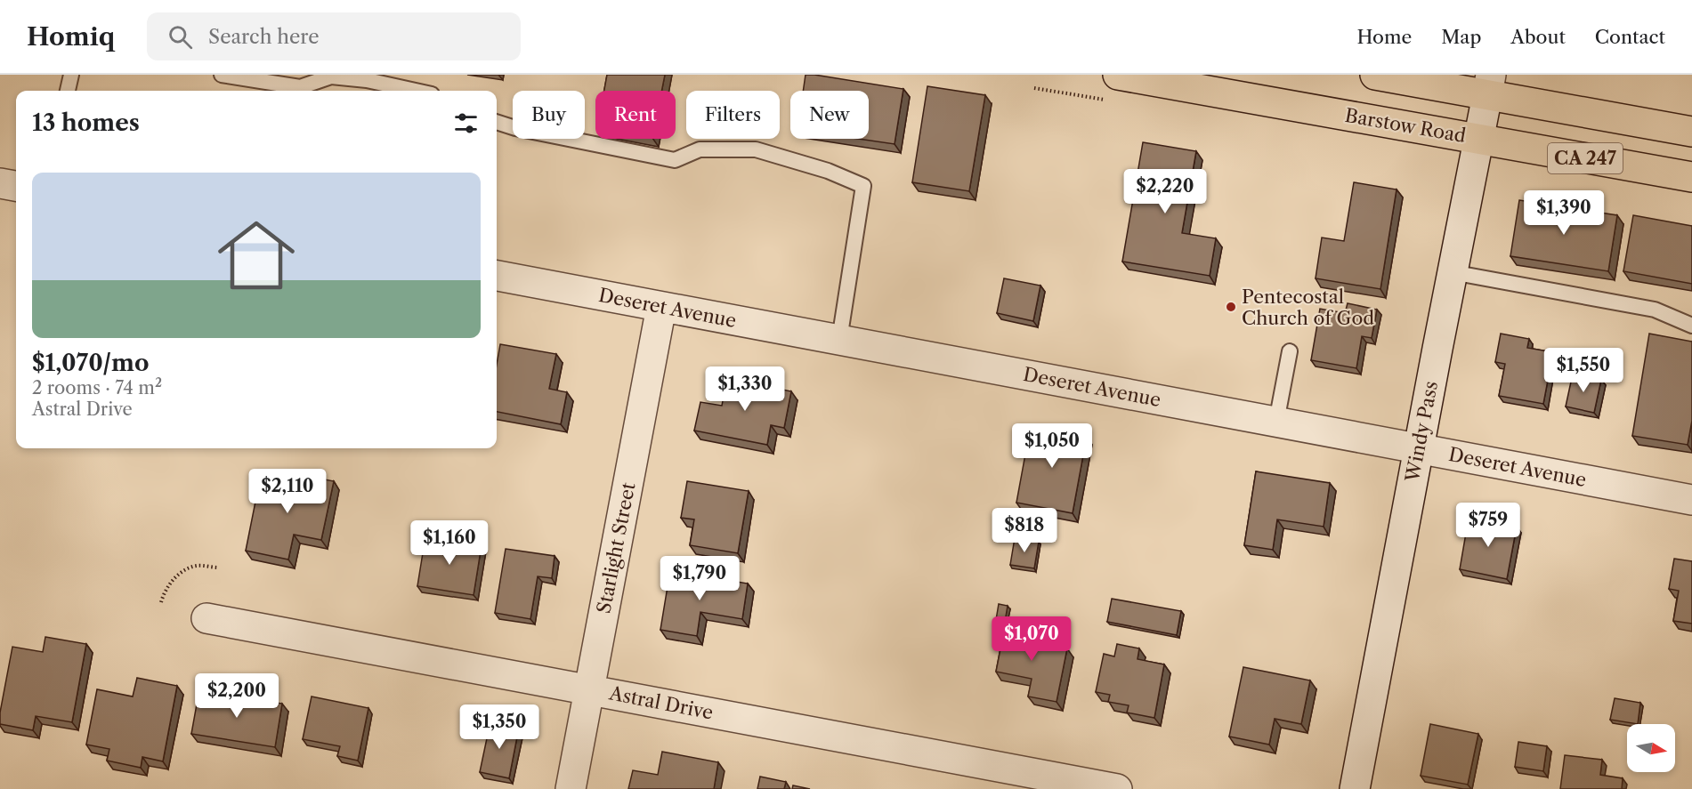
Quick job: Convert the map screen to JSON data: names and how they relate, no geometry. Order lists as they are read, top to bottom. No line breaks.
{"streets":{"main road":["Barstow Road","CA 247"],"street":["Deseret Avenue","Windy Pass","Starlight Street","Astral Drive"]},"crossings":[["Barstow Road","Windy Pass"],["CA 247","Windy Pass"],["Deseret Avenue","Windy Pass"],["Deseret Avenue","Starlight Street"],["Starlight Street","Astral Drive"]],"places":["Pentecostal Church of God"],"north":"right","page":{"header":"Homiq","search":"Search here","nav":["Home","Map","About","Contact"],"chip":["Buy","Rent","Filters","New"],"heading":"13 homes","list":[{"name":"$1,070/mo","note":"2 rooms · 74 m² · Astral Drive"}],"price":["$2,220","$1,390","$1,550","$1,330","$1,050","$2,110","$759","$818","$1,160","$1,790","$1,070","$2,200","$1,350"]}}
